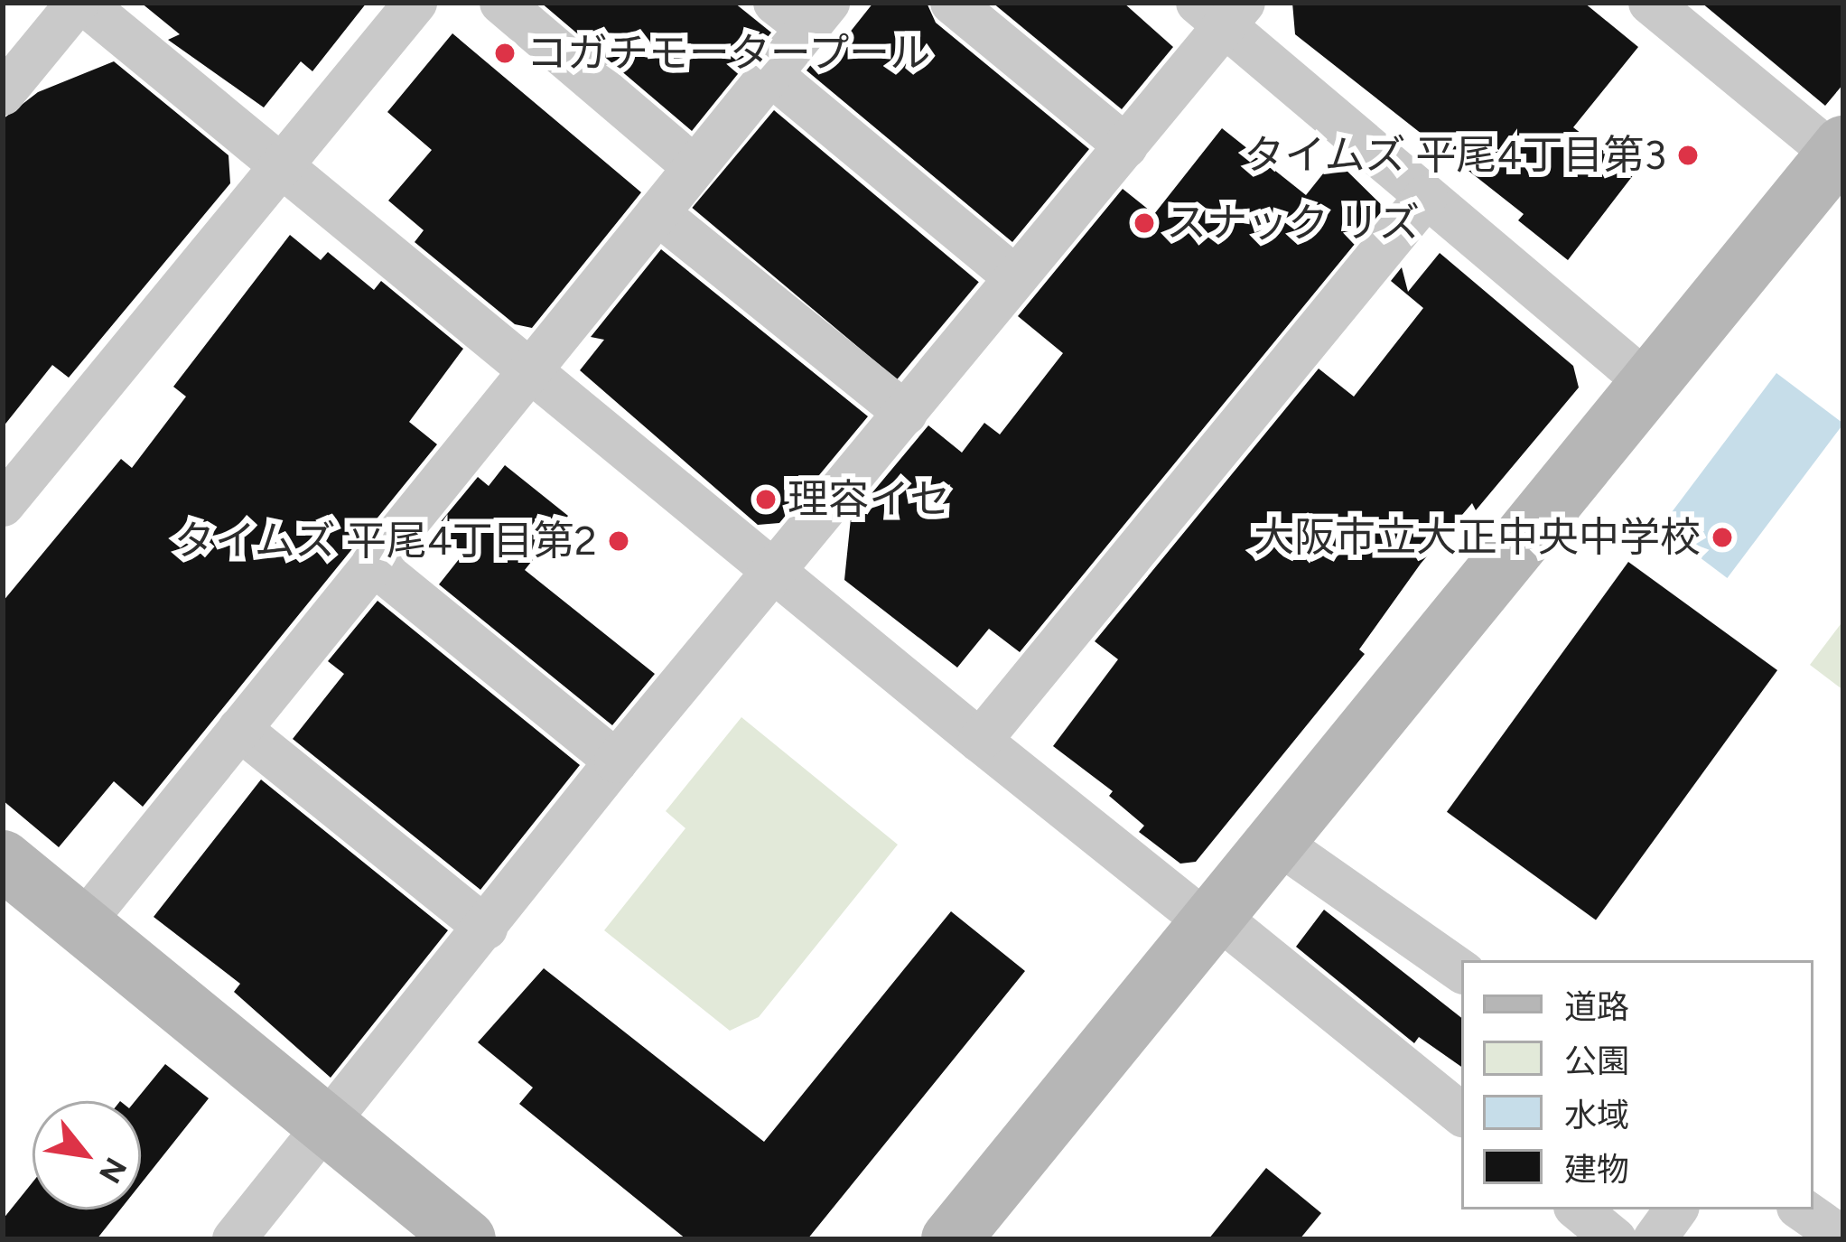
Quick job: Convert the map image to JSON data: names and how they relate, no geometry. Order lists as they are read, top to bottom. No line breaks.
{"places":["コガチモータープール","タイムズ 平尾4丁目第3","スナック リズ","理容イセ","大阪市立大正中央中学校","タイムズ 平尾4丁目第2"],"legend":["道路","公園","水域","建物"],"north":"bottom right"}
